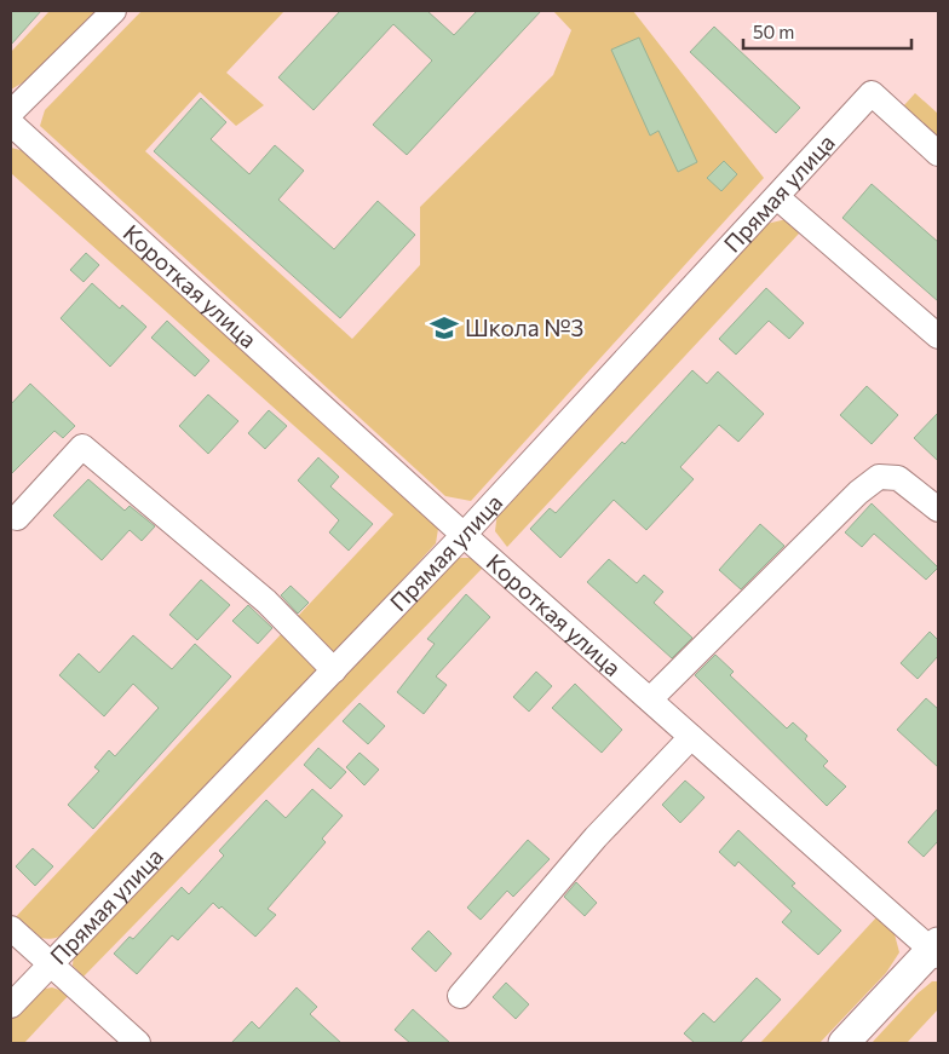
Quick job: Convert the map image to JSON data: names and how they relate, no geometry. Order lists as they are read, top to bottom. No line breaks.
{"streets":{"street":["Прямая улица","Короткая улица"]},"crossings":[["Прямая улица","Короткая улица"]],"places":{"school or university":["Школа №3"]},"scale_bar":"50 m"}
